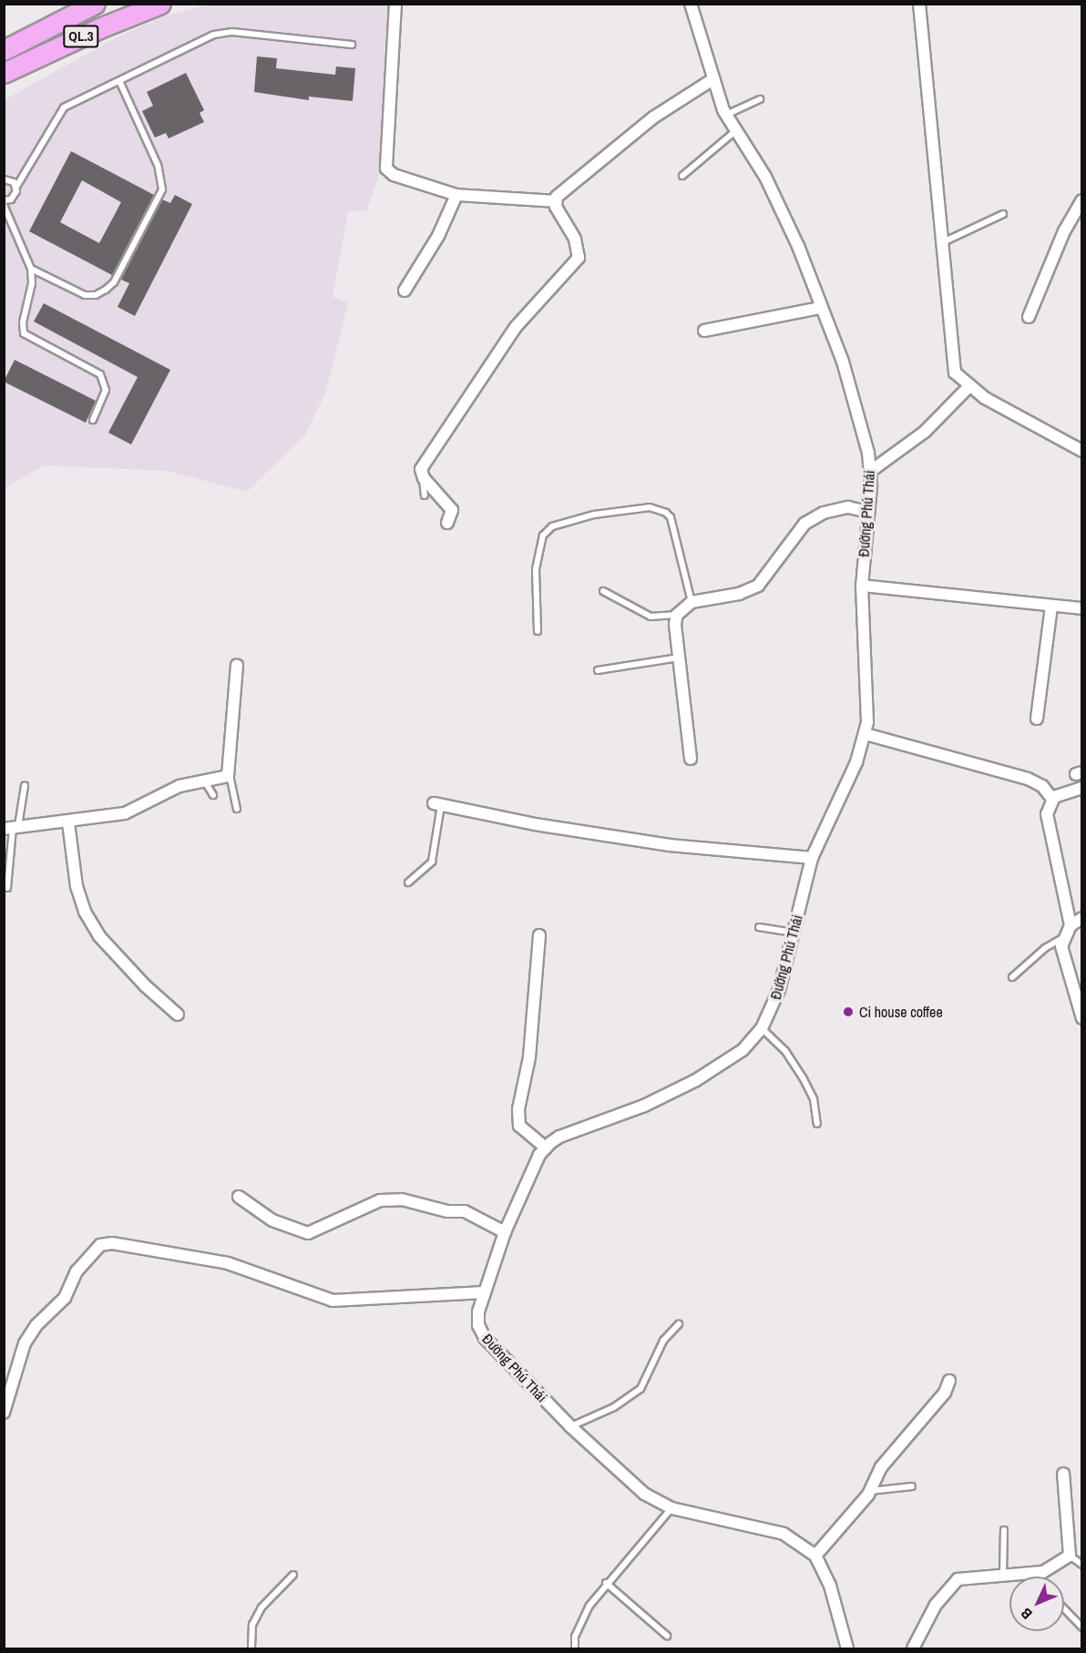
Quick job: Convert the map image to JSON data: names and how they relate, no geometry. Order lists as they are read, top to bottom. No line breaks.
{"streets":{"highway":["QL.3"],"street":["Đường Phú Thái"]},"places":["Ci house coffee"],"north":"bottom left"}
